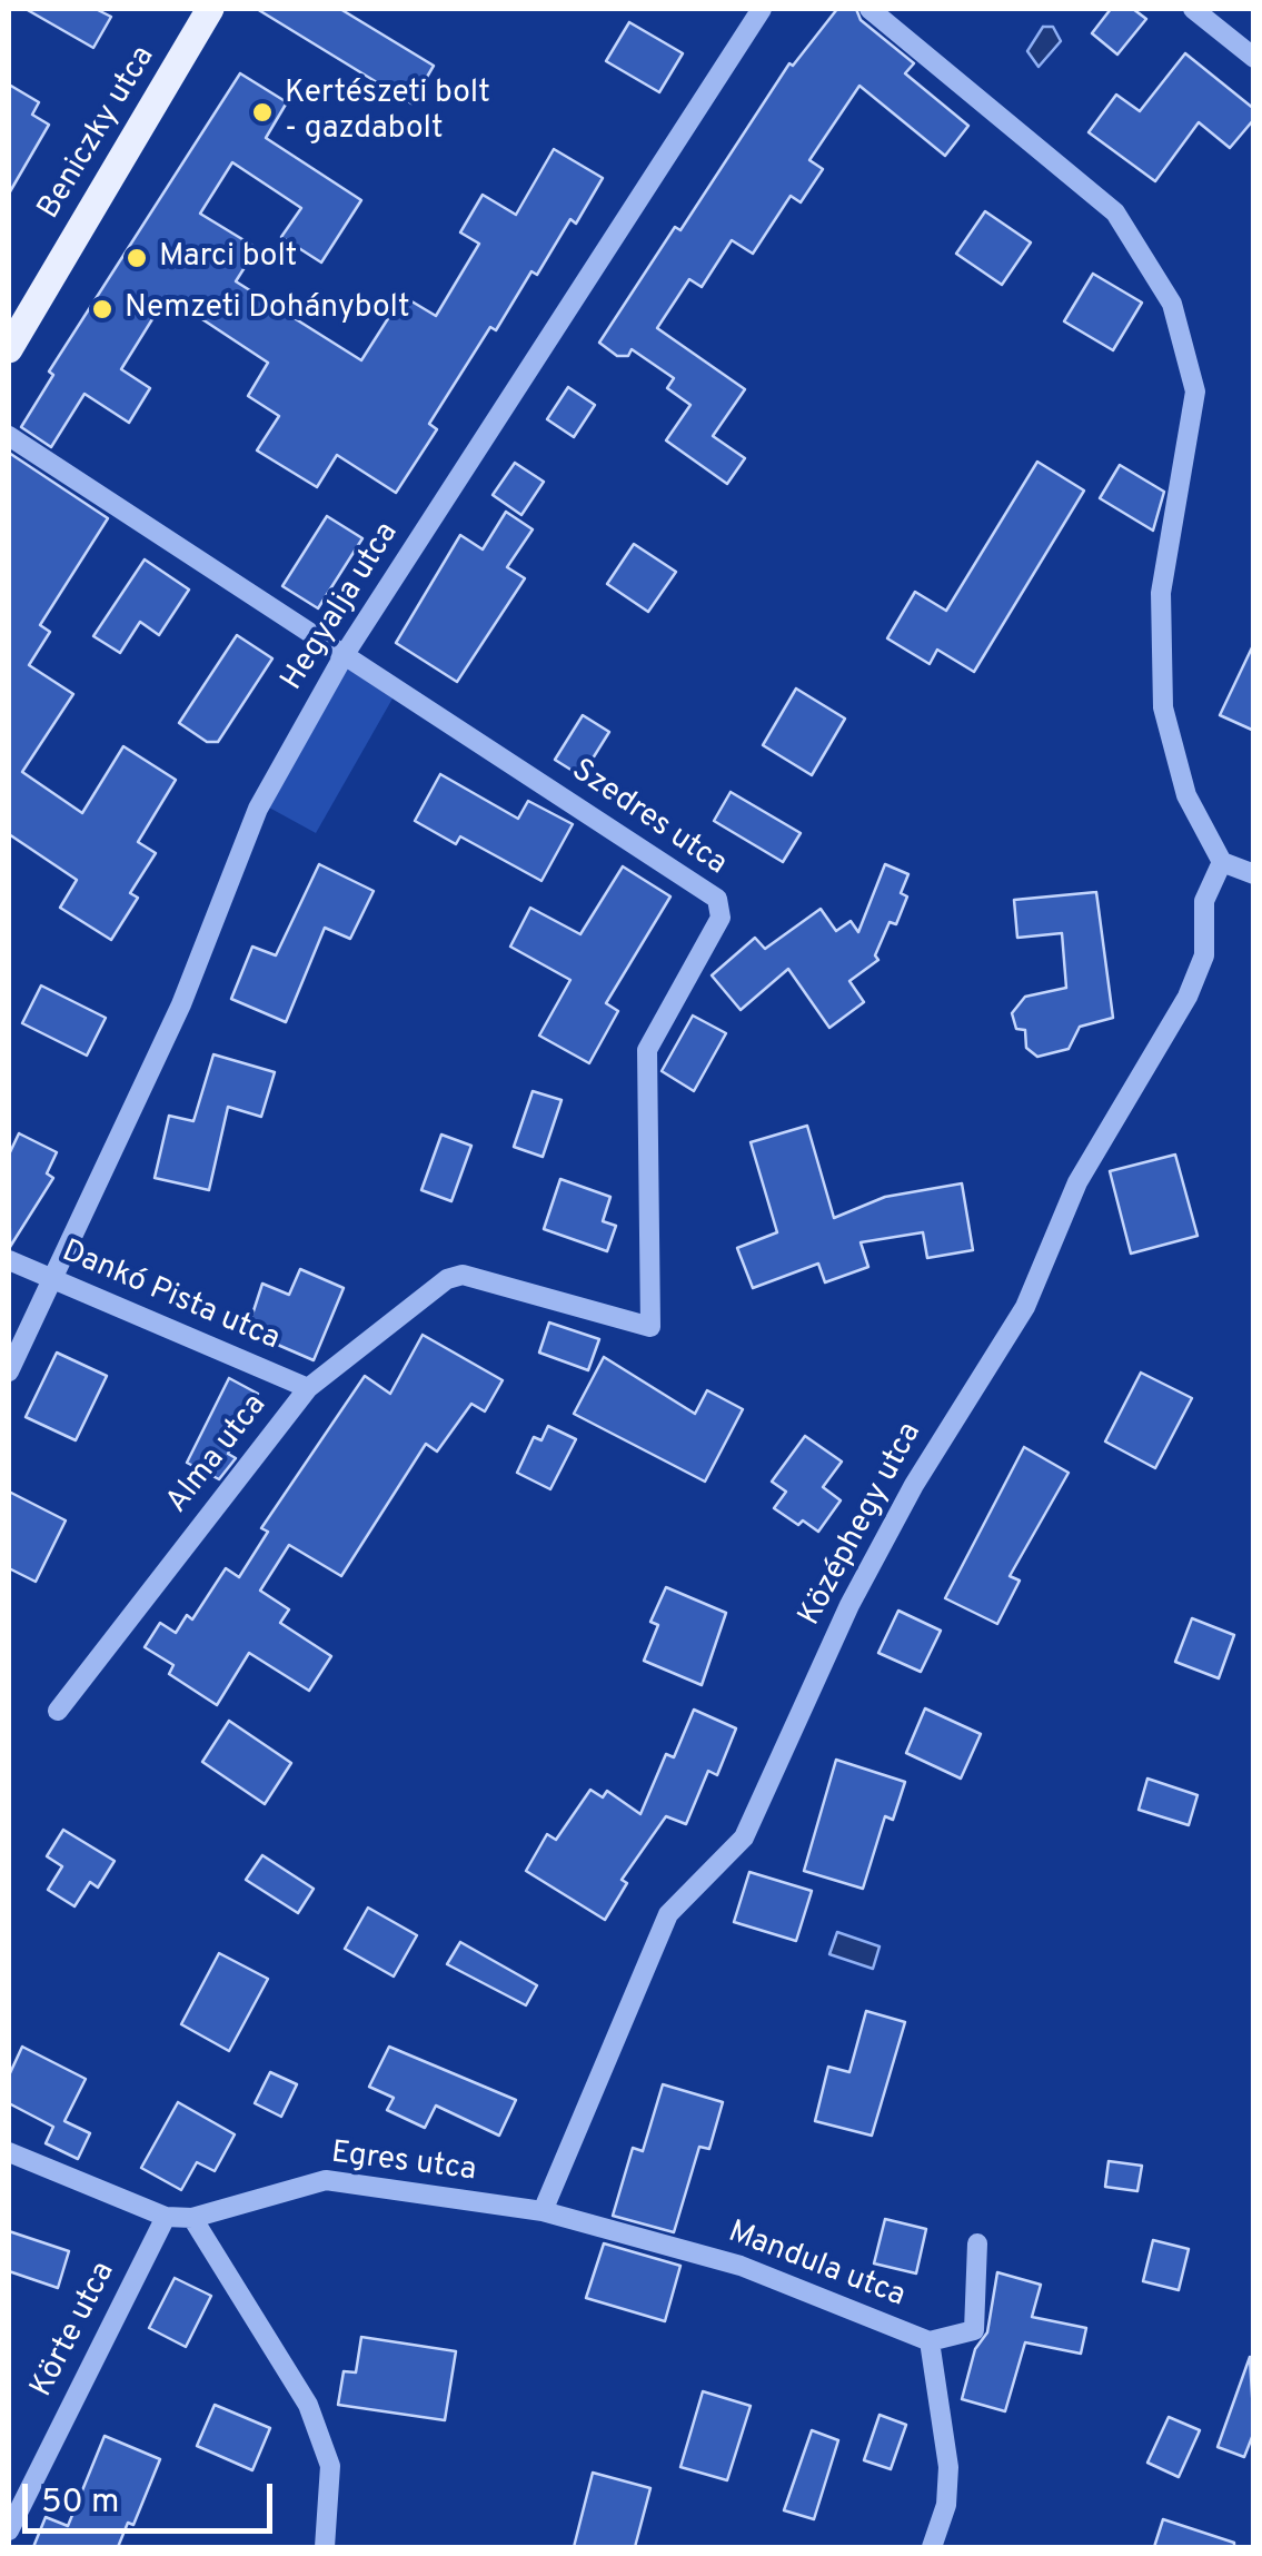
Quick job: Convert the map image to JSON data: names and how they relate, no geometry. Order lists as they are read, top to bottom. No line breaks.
{"streets":{"main road":["Beniczky utca"],"street":["Hegyalja utca","Szedres utca","Dankó Pista utca","Alma utca","Középhegy utca","Egres utca","Mandula utca","Körte utca"]},"crossings":[["Hegyalja utca","Szedres utca"],["Hegyalja utca","Dankó Pista utca"],["Szedres utca","Alma utca"],["Dankó Pista utca","Alma utca"],["Középhegy utca","Egres utca"],["Középhegy utca","Mandula utca"],["Egres utca","Mandula utca"],["Egres utca","Körte utca"]],"places":["Kertészeti bolt - gazdabolt","Marci bolt","Nemzeti Dohánybolt"],"scale_bar":"50 m"}
